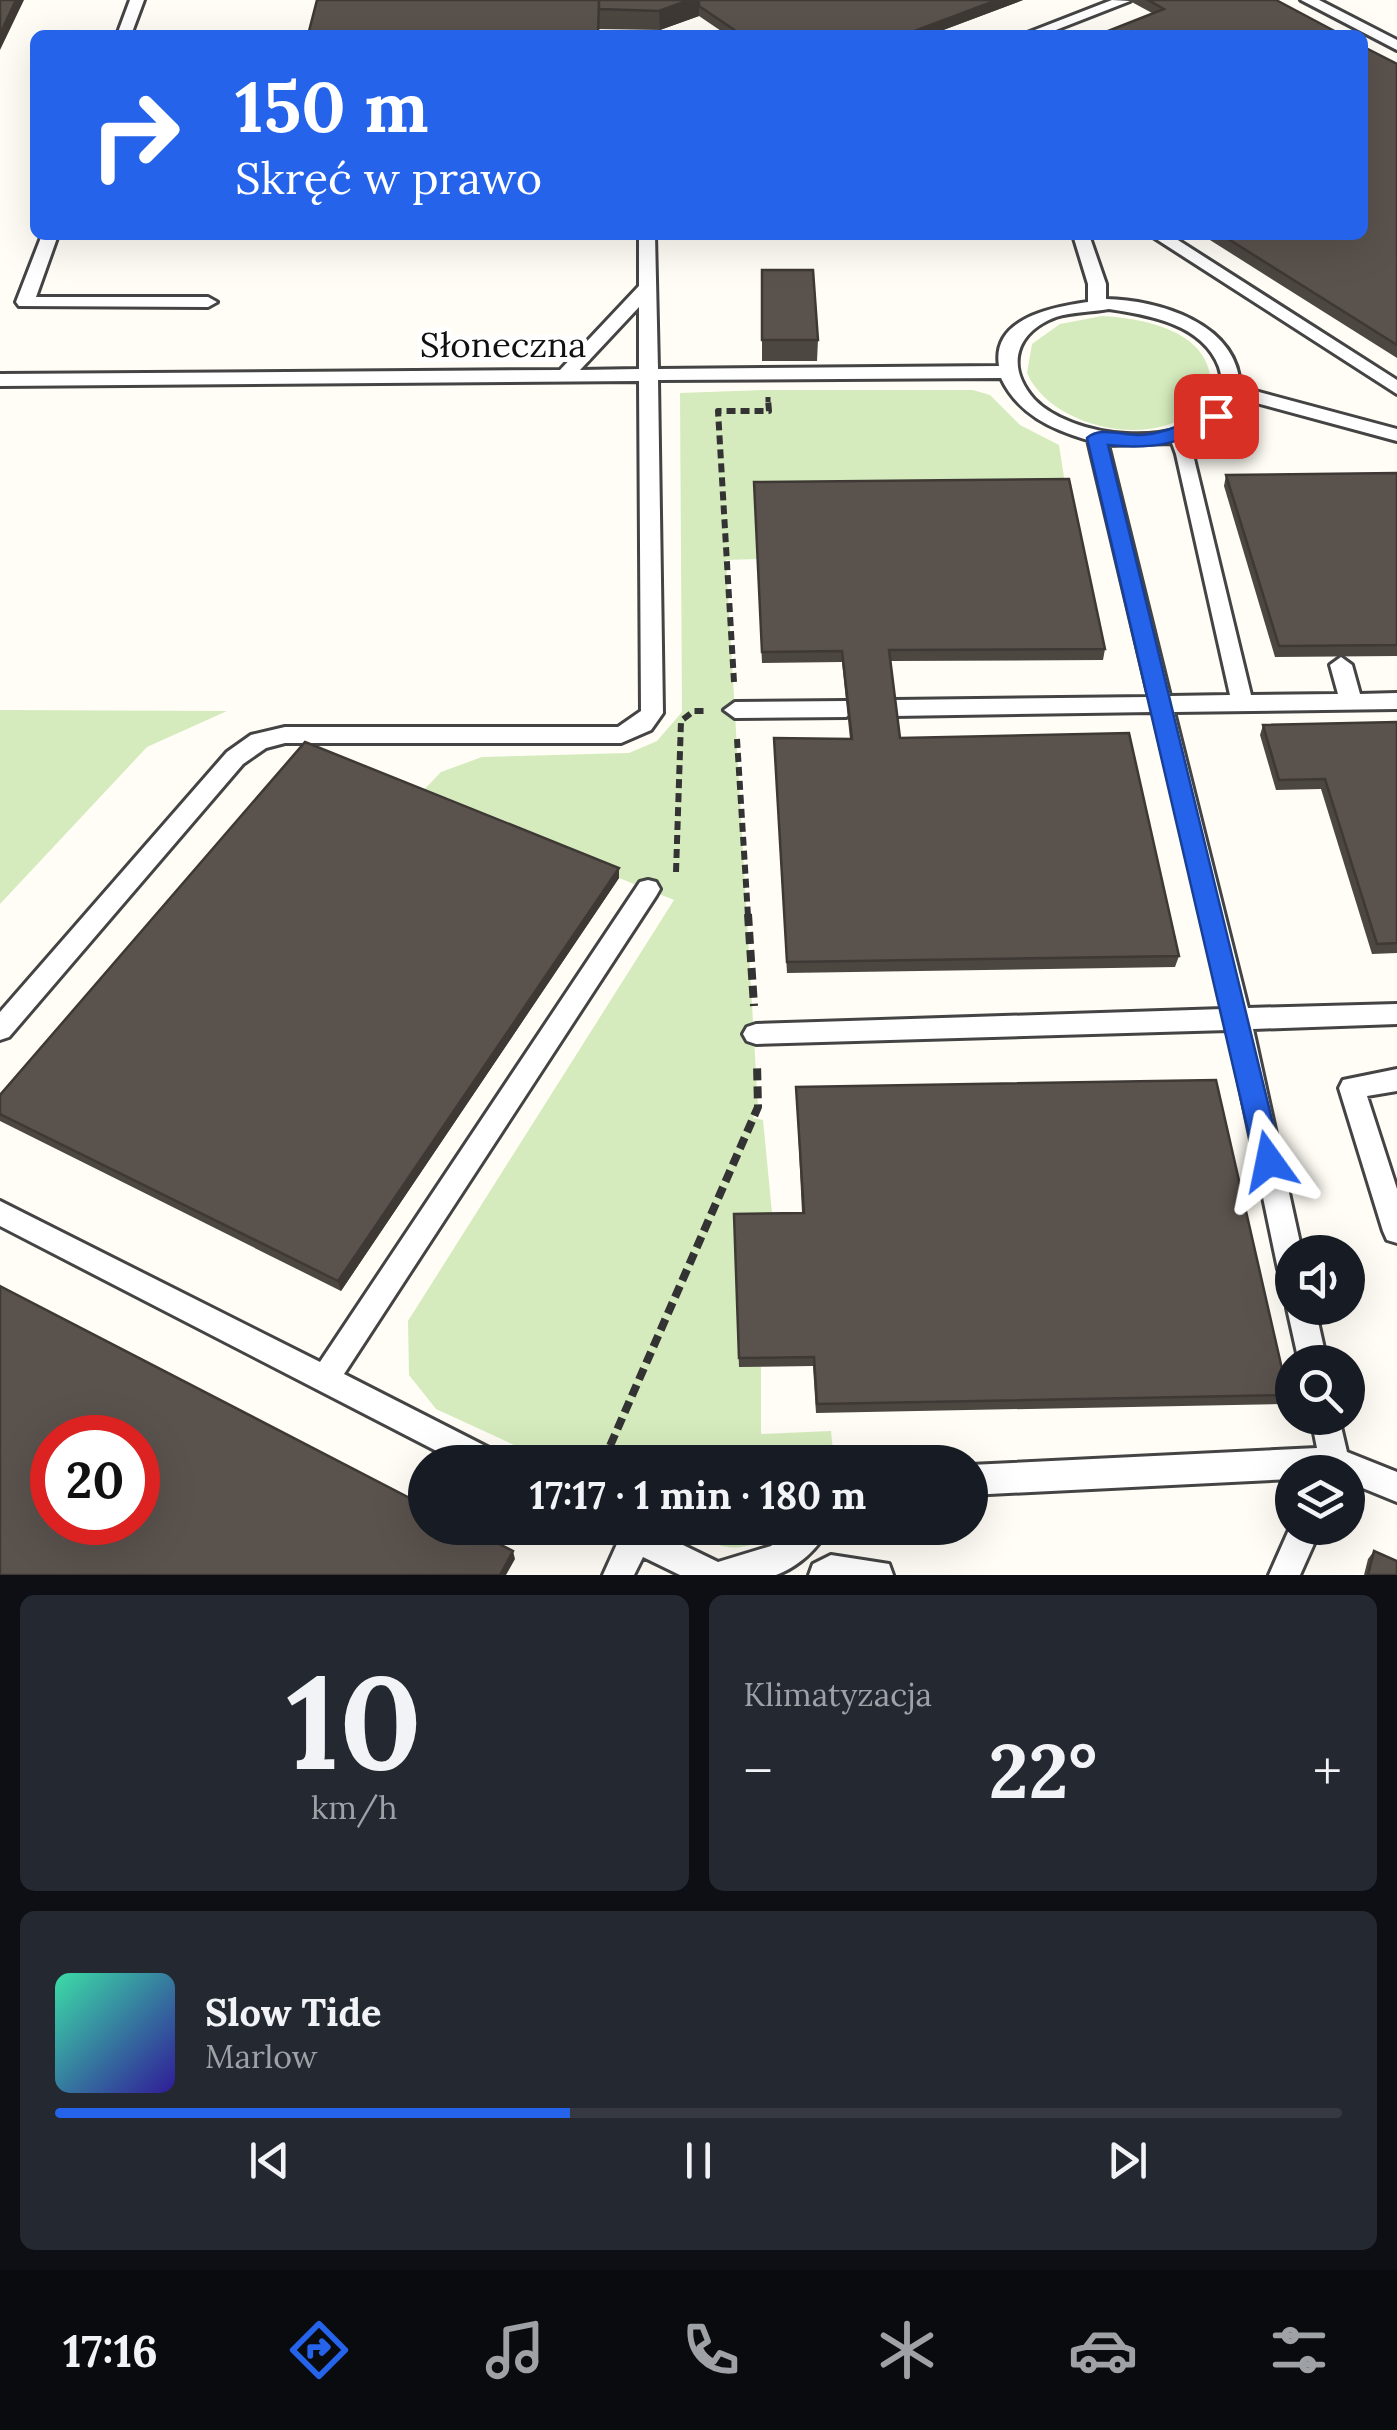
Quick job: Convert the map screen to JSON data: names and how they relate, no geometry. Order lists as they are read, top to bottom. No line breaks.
{"streets":{"lane":["Słoneczna"]},"page":{"turn":["150 m","Skręć w prawo"],"limit":"20","trip":"17:17 · 1 min · 180 m","tile":[["10","km/h"],"Klimatyzacja"],"heat":["−","22°","+"],"song":["Slow Tide","Marlow"],"tabs":"17:16"}}
